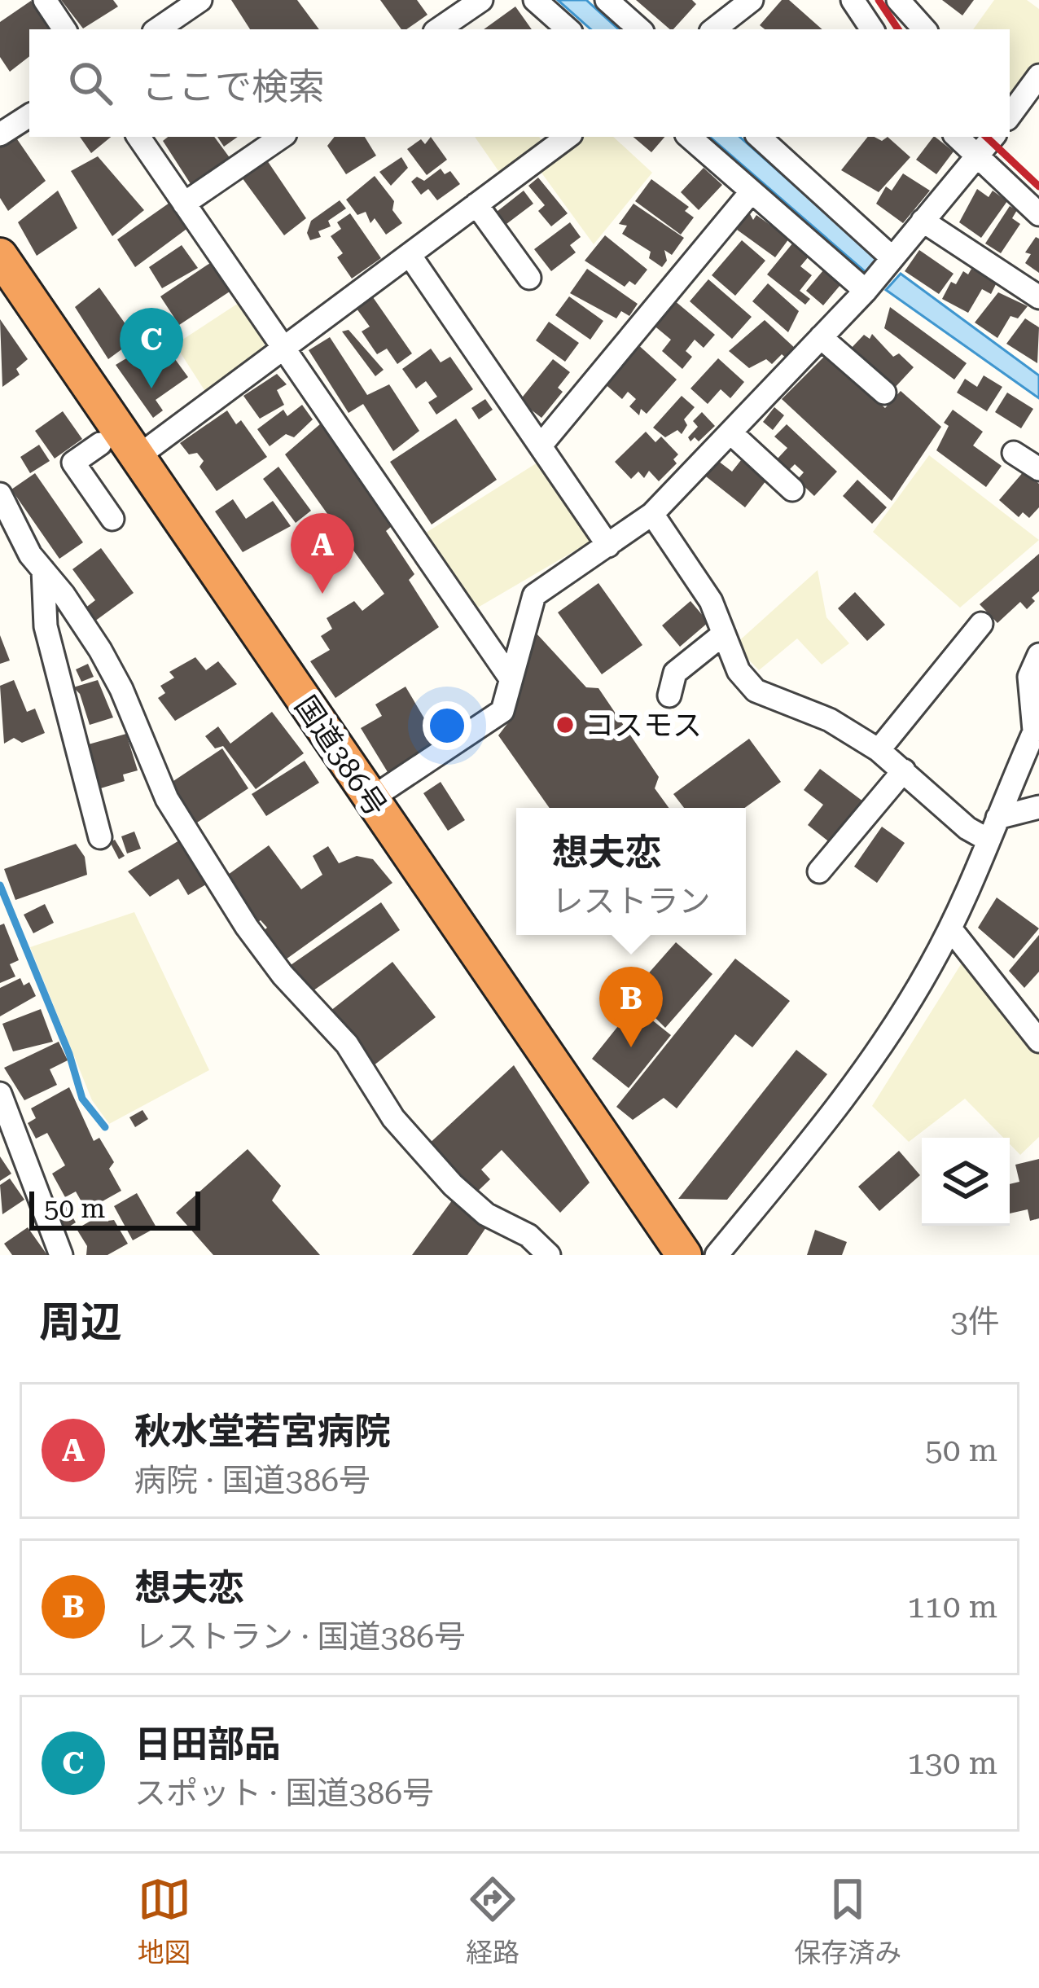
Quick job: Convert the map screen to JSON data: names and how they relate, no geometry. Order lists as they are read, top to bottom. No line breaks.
{"streets":{"highway":["国道386号"]},"places":["コスモス"],"scale_bar":"50 m","page":{"search":"ここで検索","pins":["C","A","B"],"popup":["想夫恋","レストラン"],"scale":"50 m","heading":["周辺","3件"],"list":[{"mark":"A","name":"秋水堂若宮病院","note":"病院 · 国道386号","value":"50 m"},{"mark":"B","name":"想夫恋","note":"レストラン · 国道386号","value":"110 m"},{"mark":"C","name":"日田部品","note":"スポット · 国道386号","value":"130 m"}],"nav":["地図","経路","保存済み"]}}
